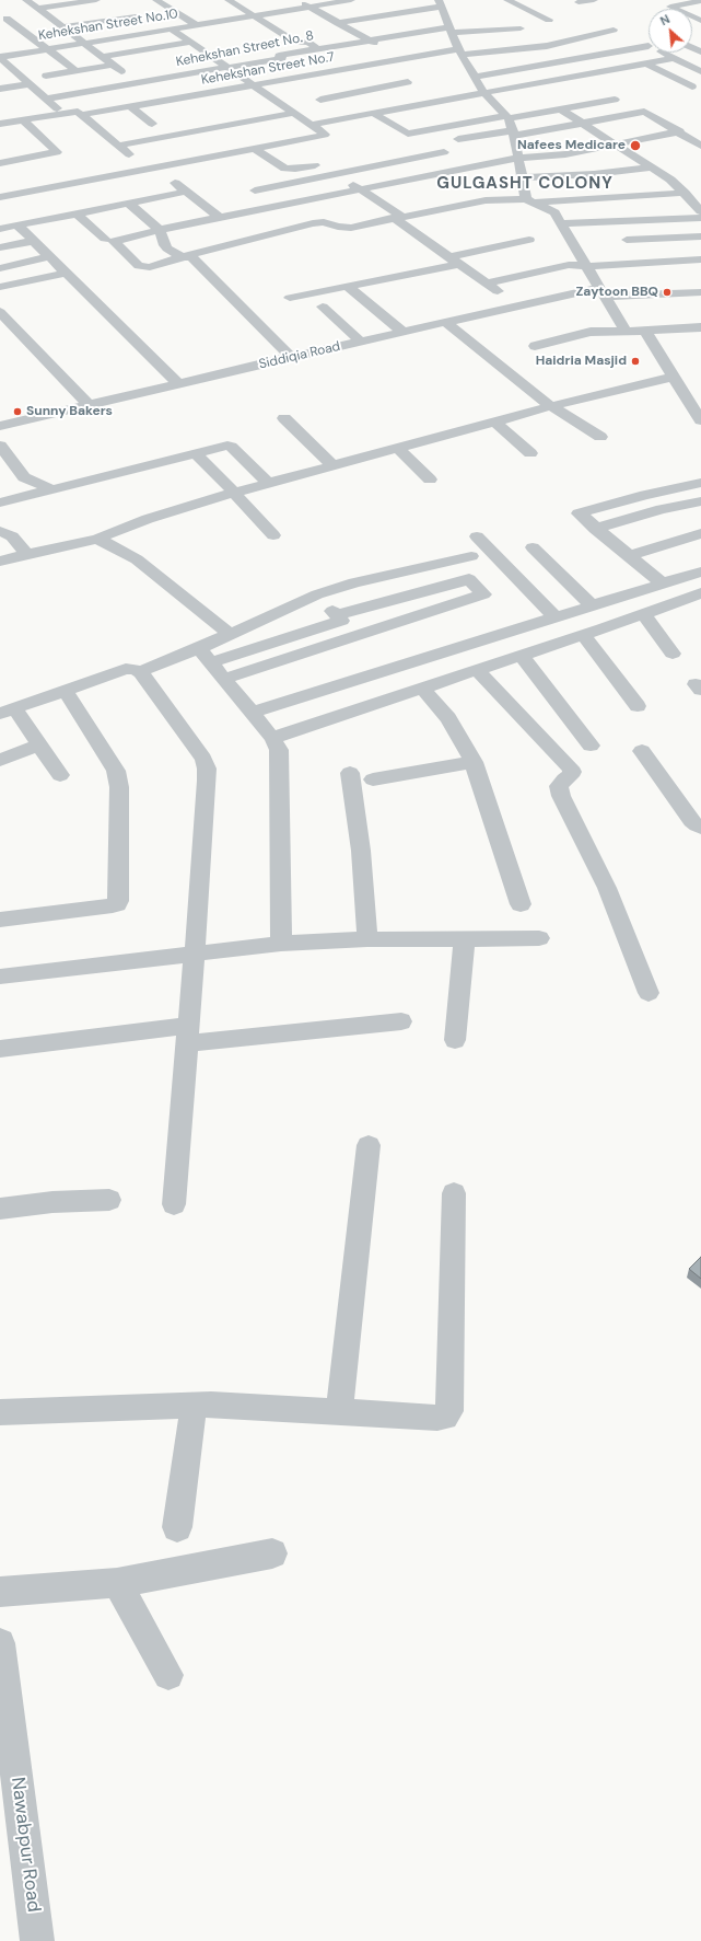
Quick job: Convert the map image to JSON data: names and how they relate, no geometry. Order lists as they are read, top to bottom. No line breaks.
{"streets":{"street":["Kehekshan Street No.10","Kehekshan Street No. 8","Kehekshan Street No.7","Siddiqia Road","Nawabpur Road"]},"districts":["GULGASHT COLONY"],"places":["Nafees Medicare","Zaytoon BBQ","Haidria Masjid","Sunny Bakers"],"north":"top left"}
